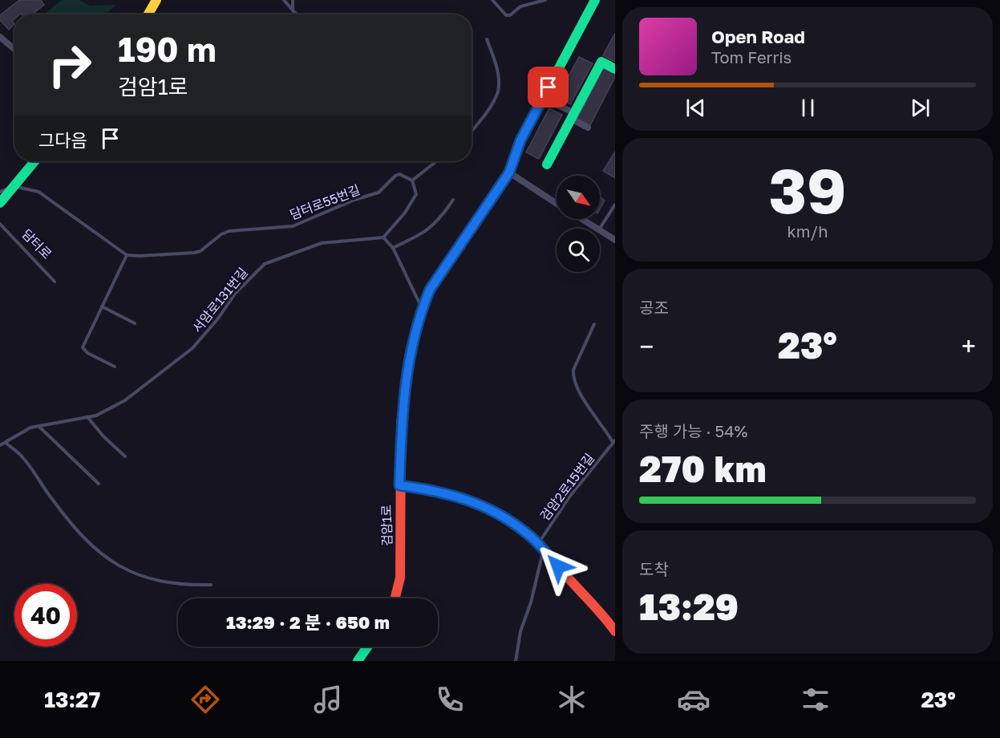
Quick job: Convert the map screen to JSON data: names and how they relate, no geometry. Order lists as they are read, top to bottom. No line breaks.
{"streets":{"street":["검암1로"],"lane":["담터로55번길","담터로","서암로131번길","검암2로15번길"]},"north":"bottom right","page":{"turn":["190 m","검암1로"],"song":["Open Road","Tom Ferris"],"then":"그다음","tile":[["39","km/h"],"공조",["주행 가능 · 54%","270 km"],["도착","13:29"]],"heat":["−","23°","+"],"limit":"40","trip":"13:29 · 2 분 · 650 m","tabs":["13:27","23°"]}}
